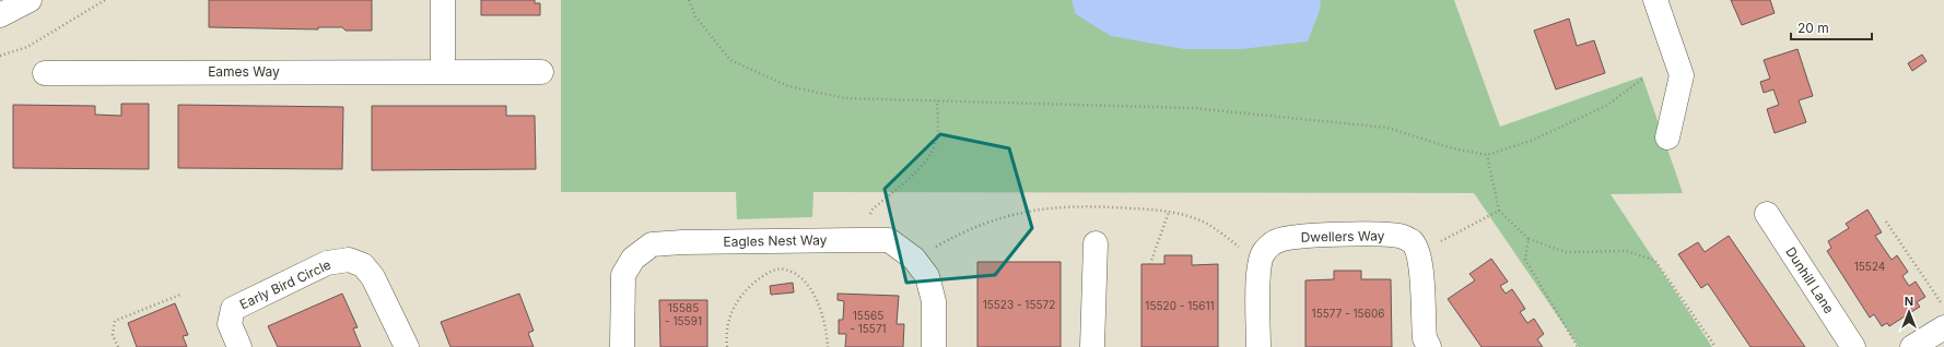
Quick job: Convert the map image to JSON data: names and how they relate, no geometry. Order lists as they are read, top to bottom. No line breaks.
{"streets":{"street":["Eames Way","Dwellers Way","Eagles Nest Way","Dunhill Lane","Early Bird Circle"]},"house_numbers":["15524","15523 - 15572","15520 - 15611","15585 - 15591","15577 - 15606","15565 - 15571"],"scale_bar":"20 m","north":"top"}
